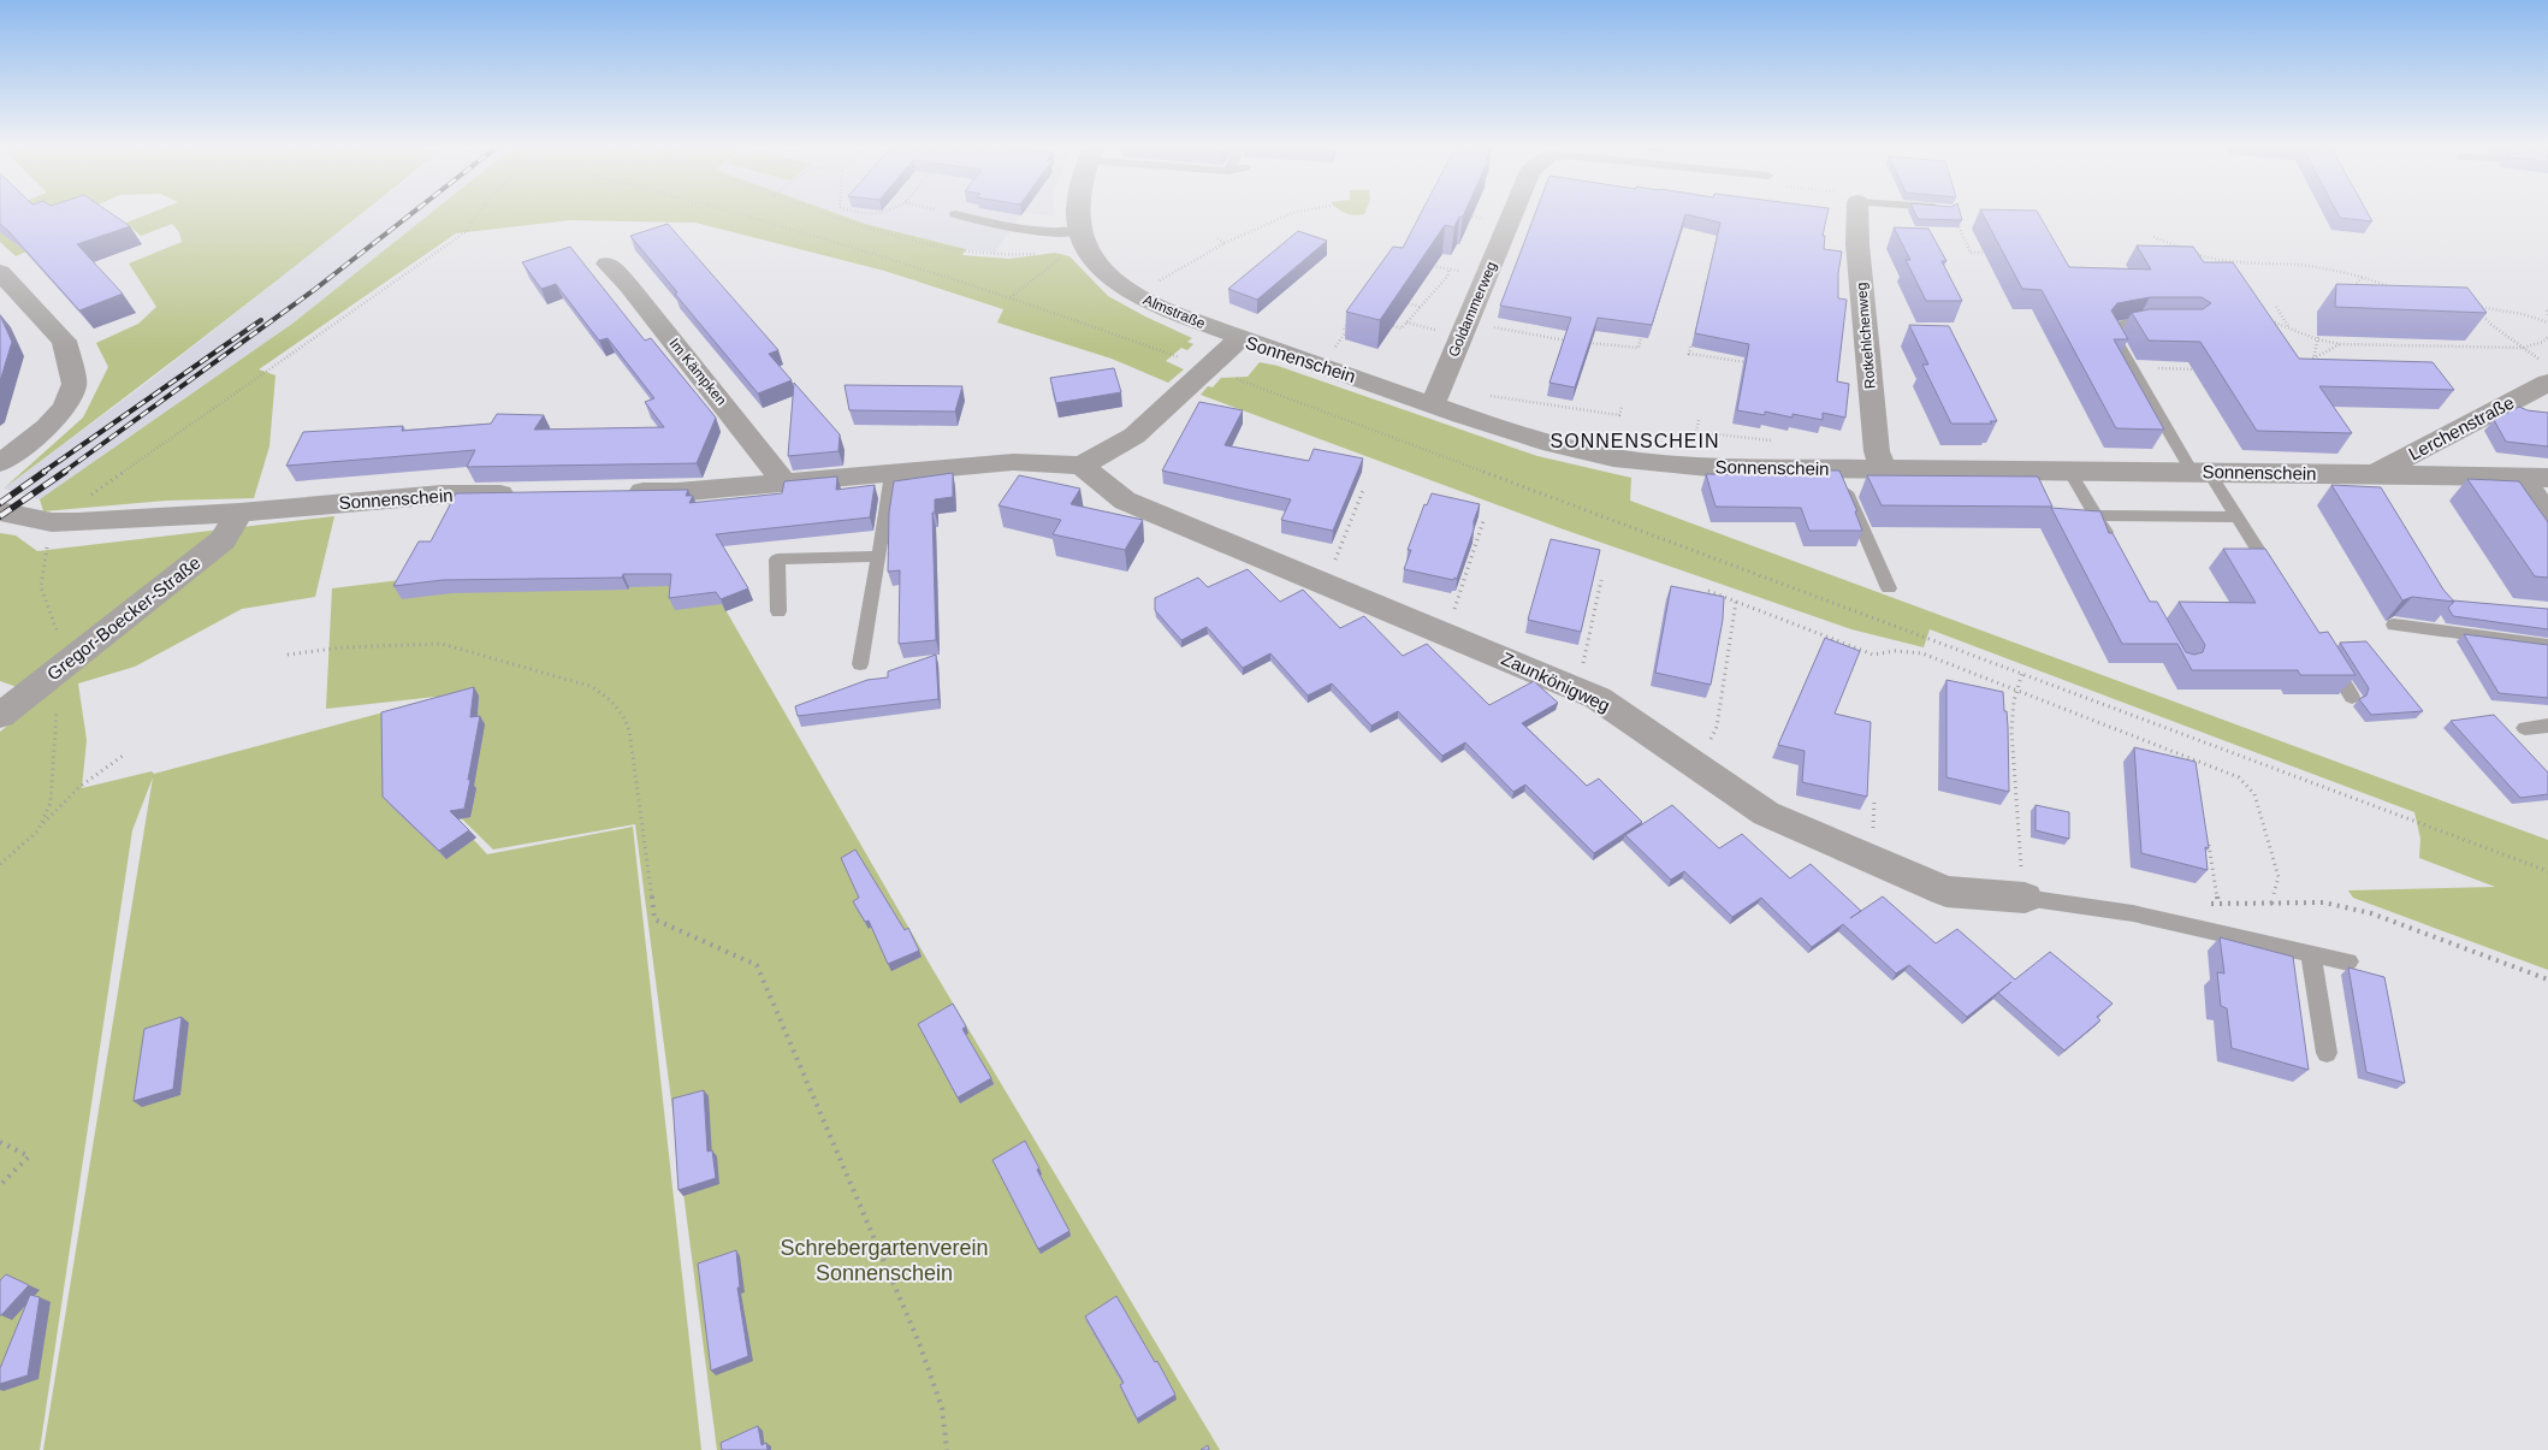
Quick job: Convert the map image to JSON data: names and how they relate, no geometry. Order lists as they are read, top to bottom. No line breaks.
{"streets":{"street":["Goldammerweg","Almstraße","Rotkehlchenweg","Sonnenschein","Im Kämpken","Lerchenstraße","Gregor-Boecker-Straße","Zaunkönigweg"]},"crossings":[["Goldammerweg","Sonnenschein"],["Almstraße","Sonnenschein"],["Rotkehlchenweg","Sonnenschein"],["Sonnenschein","Lerchenstraße"],["Sonnenschein","Gregor-Boecker-Straße"],["Sonnenschein","Zaunkönigweg"]],"districts":["SONNENSCHEIN"],"parks":["Schrebergartenverein Sonnenschein"]}
